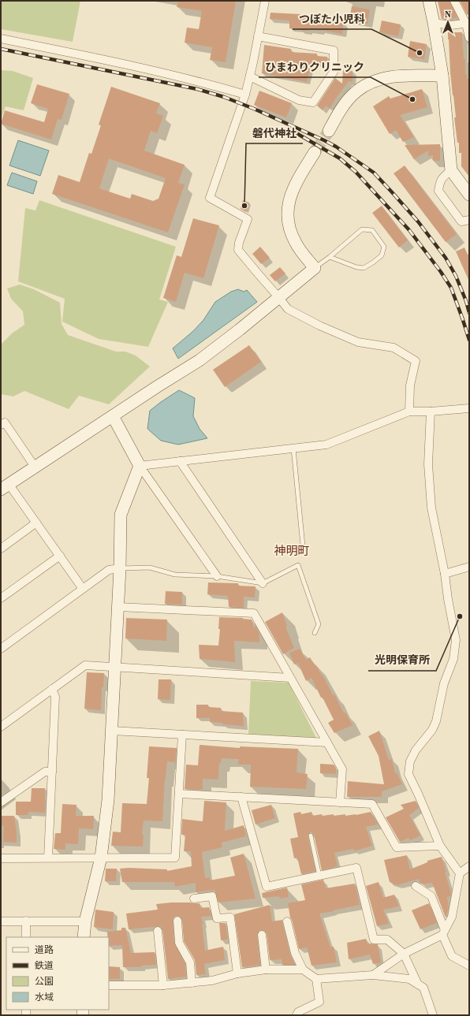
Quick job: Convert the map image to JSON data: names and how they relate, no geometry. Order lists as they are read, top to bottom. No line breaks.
{"districts":["神明町"],"places":["つぼた小児科","ひまわりクリニック","磐代神社","光明保育所"],"legend":["道路","鉄道","公園","水域"],"north":"top"}
